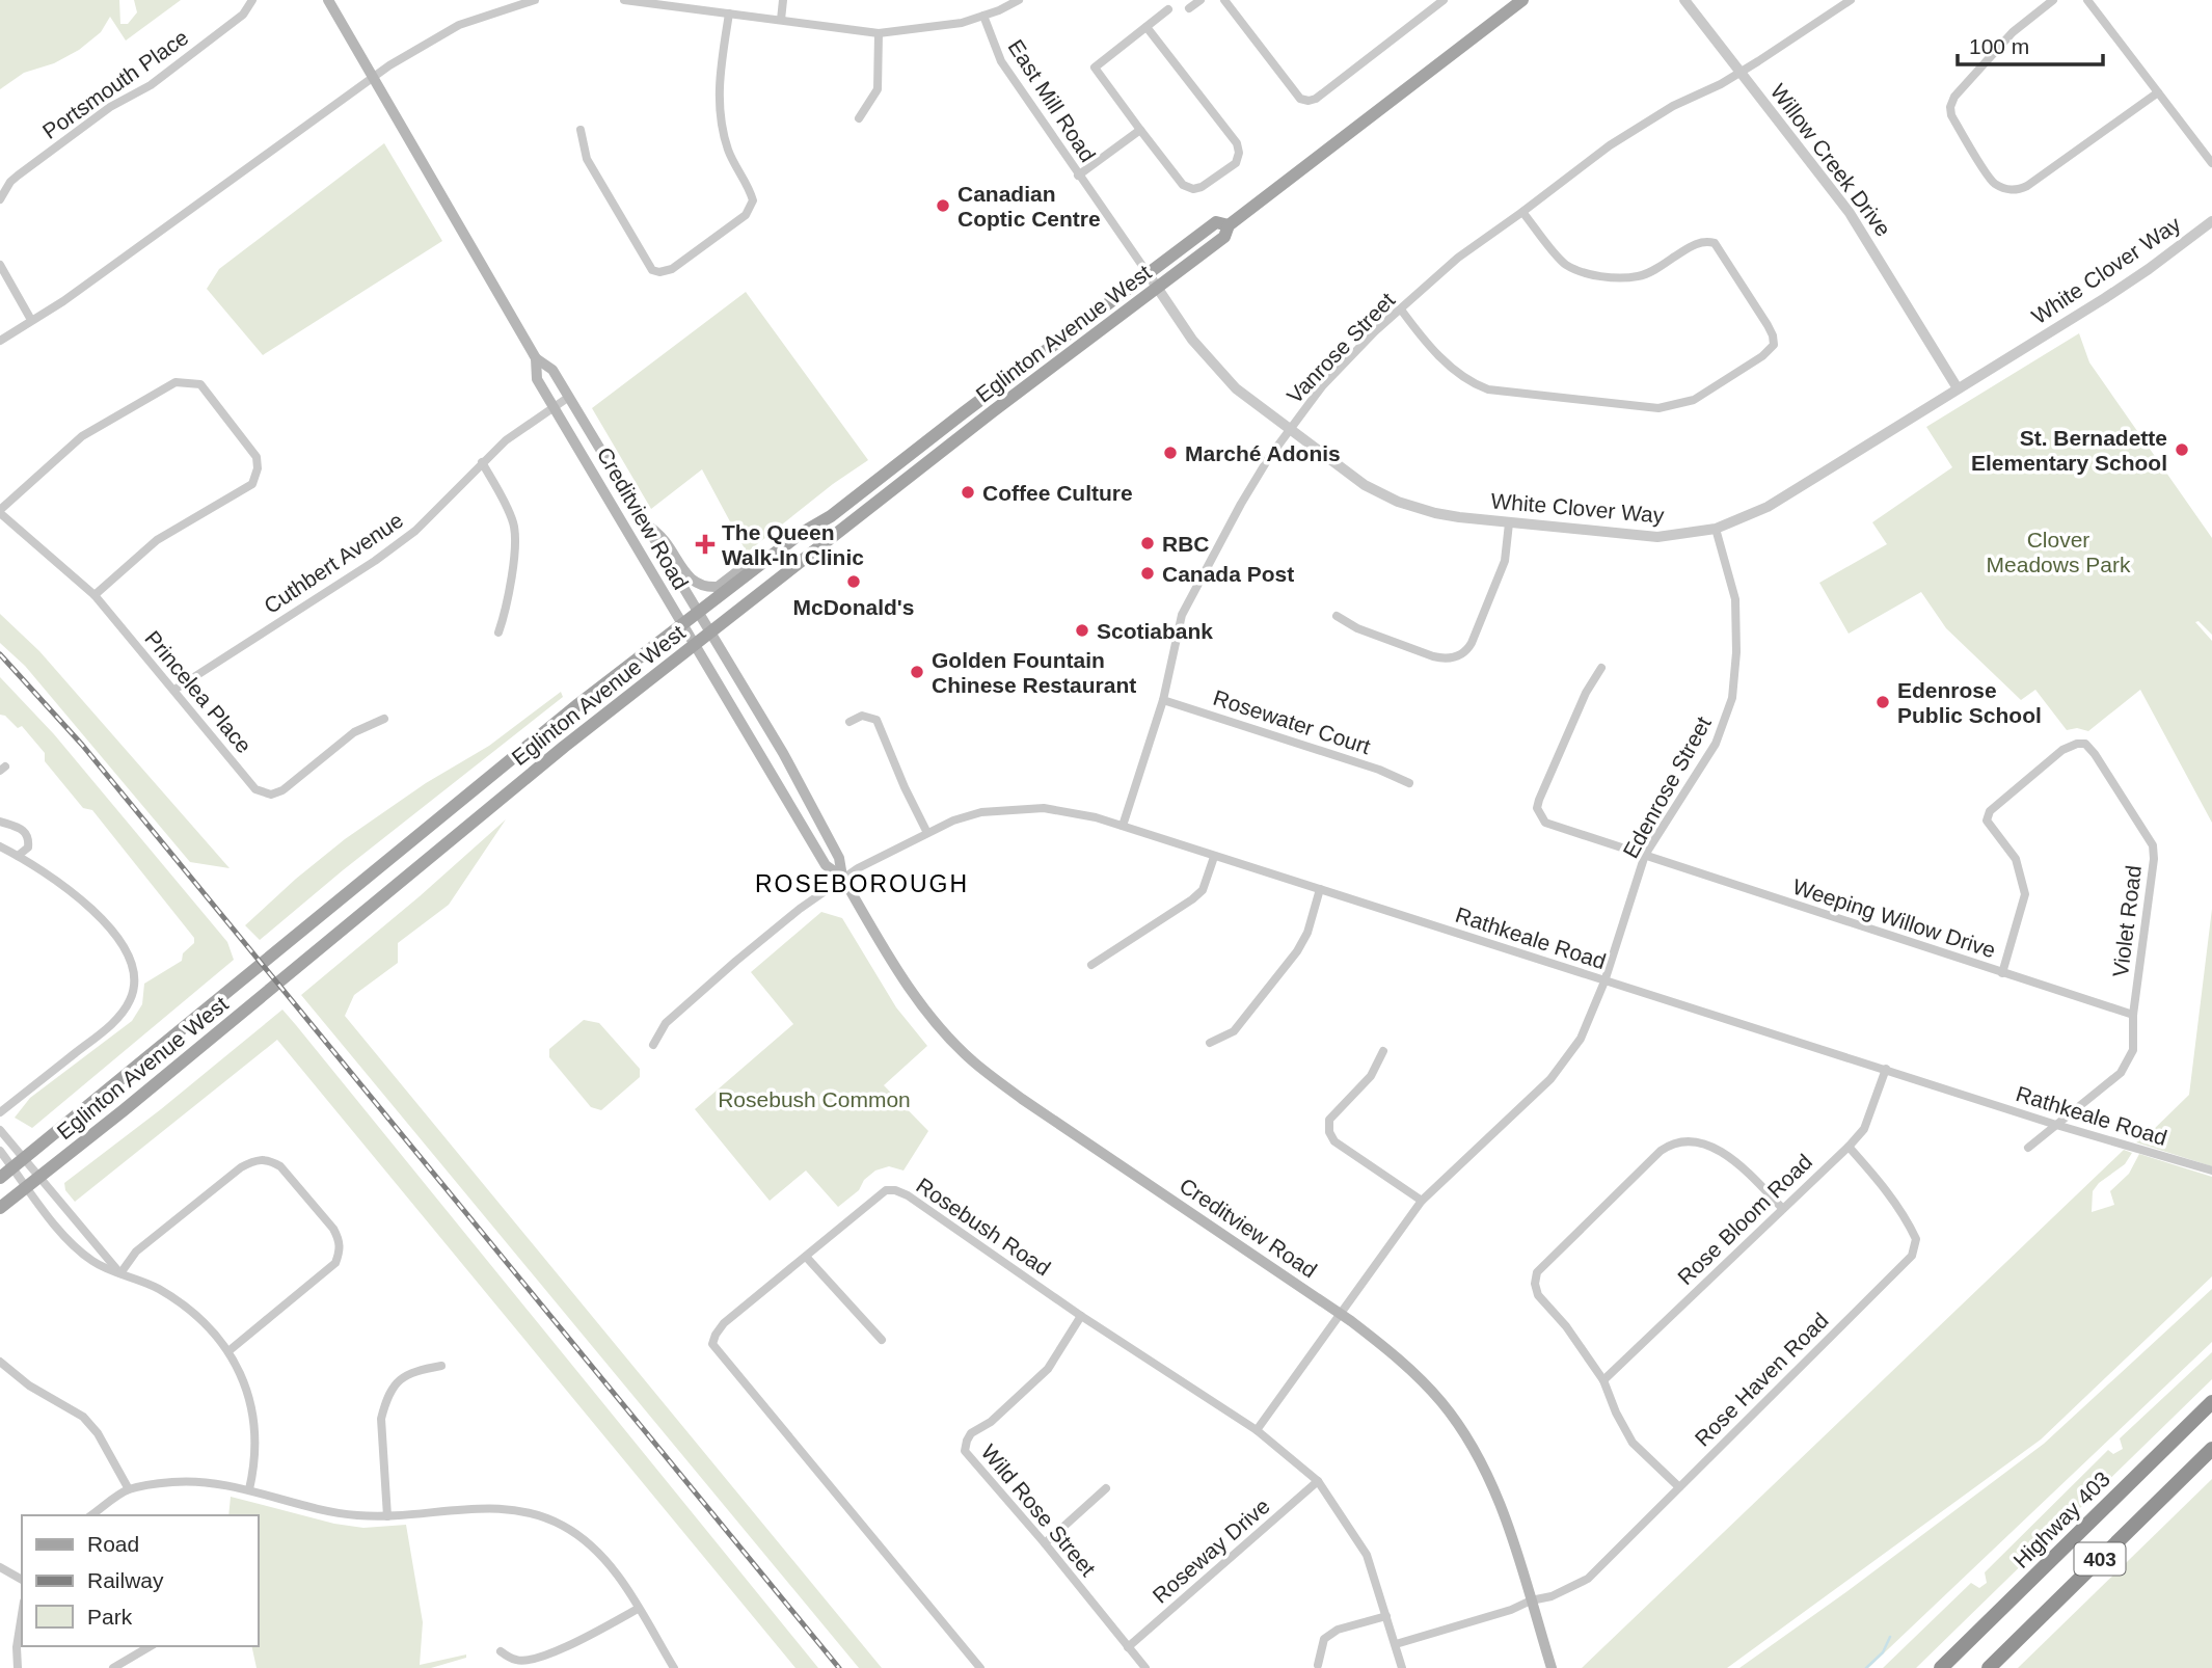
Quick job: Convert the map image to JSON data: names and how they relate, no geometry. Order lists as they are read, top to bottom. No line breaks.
{"streets":{"highway":["Highway 403","403"],"main road":["Eglinton Avenue West","Creditview Road"],"street":["Portsmouth Place","East Mill Road","Willow Creek Drive","White Clover Way","Vanrose Street","Cuthbert Avenue","Princelea Place","Rosewater Court","Edenrose Street","Weeping Willow Drive","Violet Road","Rathkeale Road","Rose Bloom Road","Rosebush Road","Rose Haven Road","Wild Rose Street","Roseway Drive"]},"crossings":[["East Mill Road","White Clover Way"],["East Mill Road","Eglinton Avenue West"],["Willow Creek Drive","White Clover Way"],["Willow Creek Drive","Vanrose Street"],["White Clover Way","Eglinton Avenue West"],["White Clover Way","Vanrose Street"],["White Clover Way","Edenrose Street"],["Eglinton Avenue West","Creditview Road"],["Vanrose Street","Rosewater Court"],["Vanrose Street","Rathkeale Road"],["Creditview Road","Cuthbert Avenue"],["Creditview Road","Edenrose Street"],["Creditview Road","Rathkeale Road"],["Creditview Road","Rose Haven Road"],["Cuthbert Avenue","Princelea Place"],["Edenrose Street","Weeping Willow Drive"],["Edenrose Street","Rathkeale Road"],["Edenrose Street","Rosebush Road"],["Weeping Willow Drive","Violet Road"],["Violet Road","Rathkeale Road"],["Rathkeale Road","Rose Bloom Road"],["Rose Bloom Road","Rose Haven Road"],["Rosebush Road","Rose Haven Road"],["Rosebush Road","Wild Rose Street"],["Rosebush Road","Roseway Drive"],["Wild Rose Street","Roseway Drive"]],"districts":["ROSEBOROUGH"],"parks":["Clover Meadows Park","Rosebush Common"],"places":{"other":["Canadian Coptic Centre","St. Bernadette Elementary School","Marché Adonis","Coffee Culture","RBC","Canada Post","McDonald's","Scotiabank","Golden Fountain Chinese Restaurant","Edenrose Public School"],"health":["The Queen Walk-In Clinic"]},"legend":["Road","Railway","Park"],"scale_bar":"100 m"}
